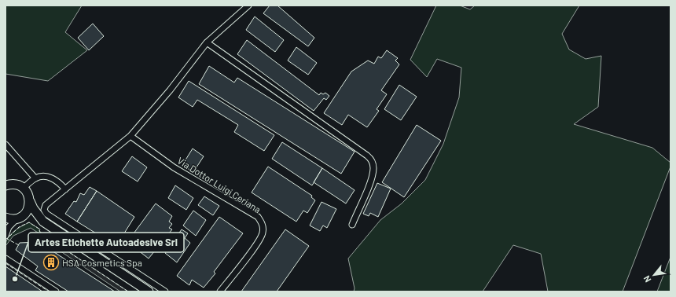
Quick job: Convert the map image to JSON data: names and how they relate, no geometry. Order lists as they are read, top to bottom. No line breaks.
{"streets":{"street":["Via Dottor Luigi Ceriana"]},"places":{"building":["HSA Cosmetics Spa"],"other":["Artes Etichette Autoadesive Srl"]},"north":"bottom left"}
